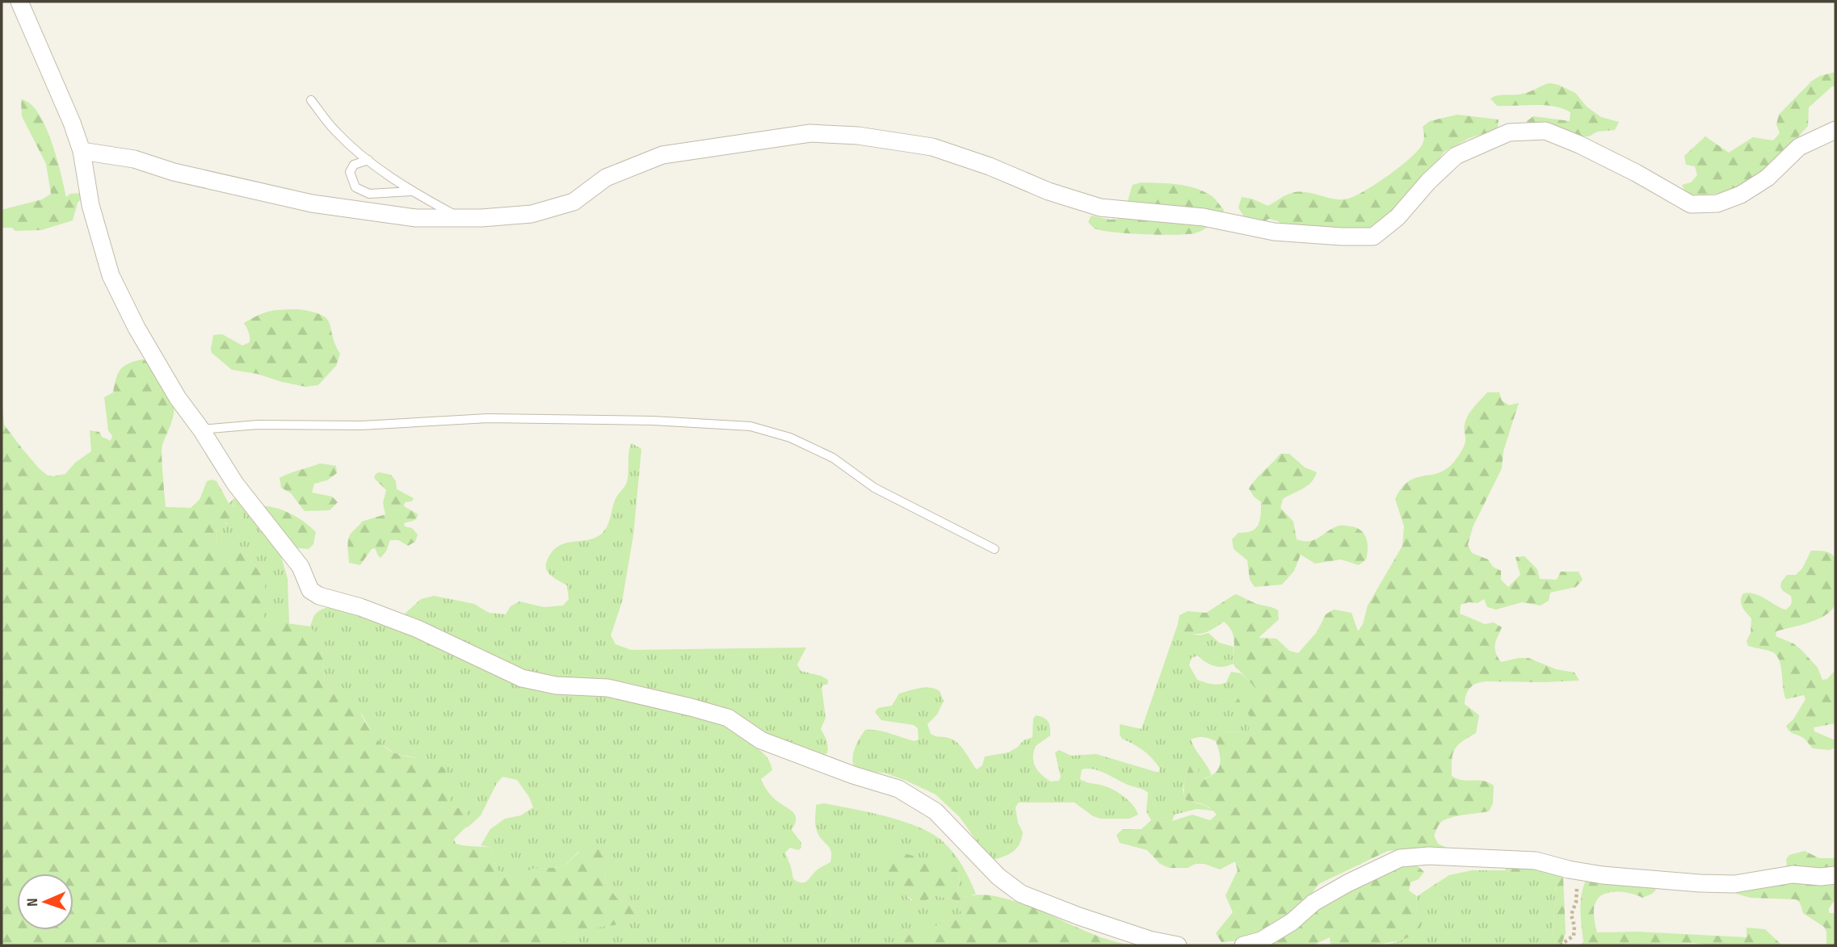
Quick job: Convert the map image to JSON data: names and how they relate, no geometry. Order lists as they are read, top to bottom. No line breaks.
{"north":"left"}
